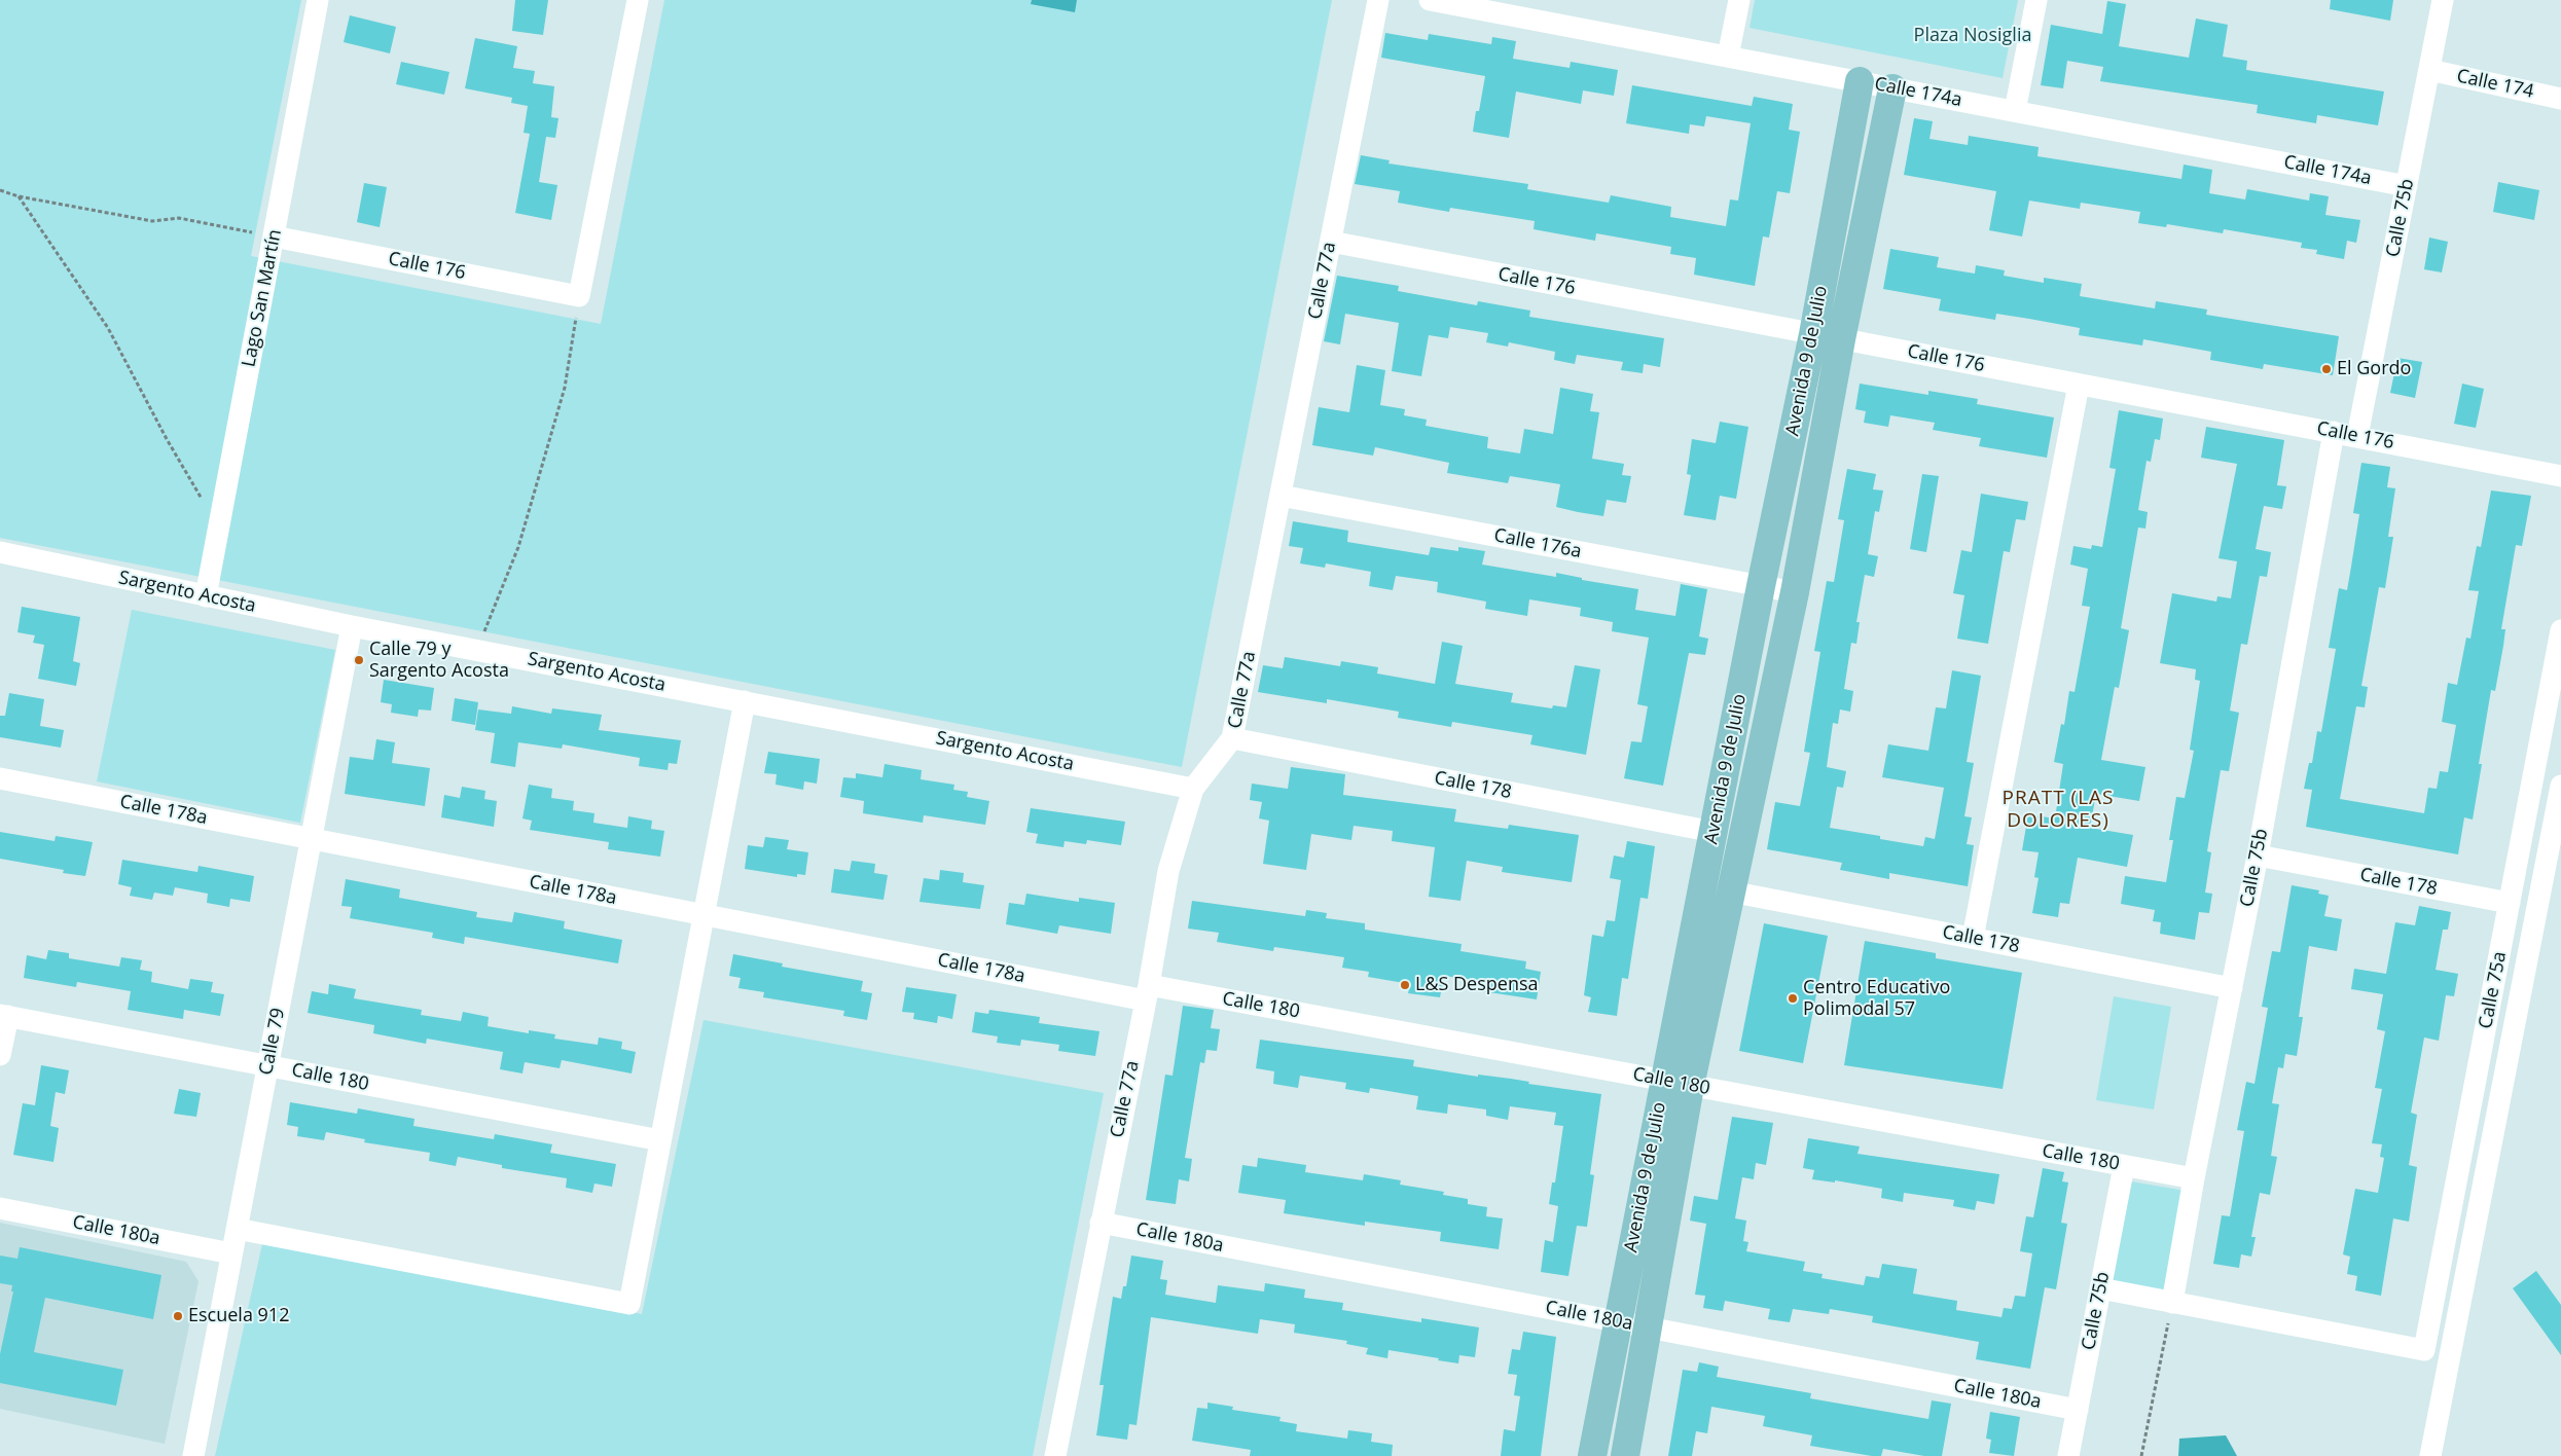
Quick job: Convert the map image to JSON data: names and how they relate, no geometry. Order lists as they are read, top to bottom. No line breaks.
{"streets":{"main road":["Avenida 9 de Julio"],"street":["Calle 174","Calle 174a","Calle 75b","Calle 176","Calle 77a","Lago San Martín","Calle 176a","Sargento Acosta","Calle 178","Calle 178a","Calle 75a","Calle 180","Calle 79","Calle 180a"]},"crossings":[["Calle 174","Calle 75b"],["Calle 174a","Calle 75b"],["Calle 174a","Avenida 9 de Julio"],["Calle 75b","Calle 176"],["Calle 75b","Calle 178"],["Calle 75b","Calle 75a"],["Calle 75b","Calle 180"],["Calle 75b","Calle 180a"],["Calle 176","Calle 77a"],["Calle 176","Lago San Martín"],["Calle 176","Avenida 9 de Julio"],["Calle 77a","Calle 176a"],["Calle 77a","Sargento Acosta"],["Calle 77a","Calle 178"],["Calle 77a","Calle 178a"],["Calle 77a","Calle 180"],["Calle 77a","Calle 180a"],["Lago San Martín","Sargento Acosta"],["Avenida 9 de Julio","Calle 176a"],["Avenida 9 de Julio","Calle 178"],["Avenida 9 de Julio","Calle 180"],["Avenida 9 de Julio","Calle 180a"],["Sargento Acosta","Calle 79"],["Calle 178","Calle 75a"],["Calle 178a","Calle 180"],["Calle 178a","Calle 79"],["Calle 180","Calle 79"],["Calle 79","Calle 180a"]],"districts":["PRATT (LAS DOLORES)"],"parks":["Plaza Nosiglia"],"places":["El Gordo","Calle 79 y Sargento Acosta","L&S Despensa","Centro Educativo Polimodal 57","Escuela 912"]}
